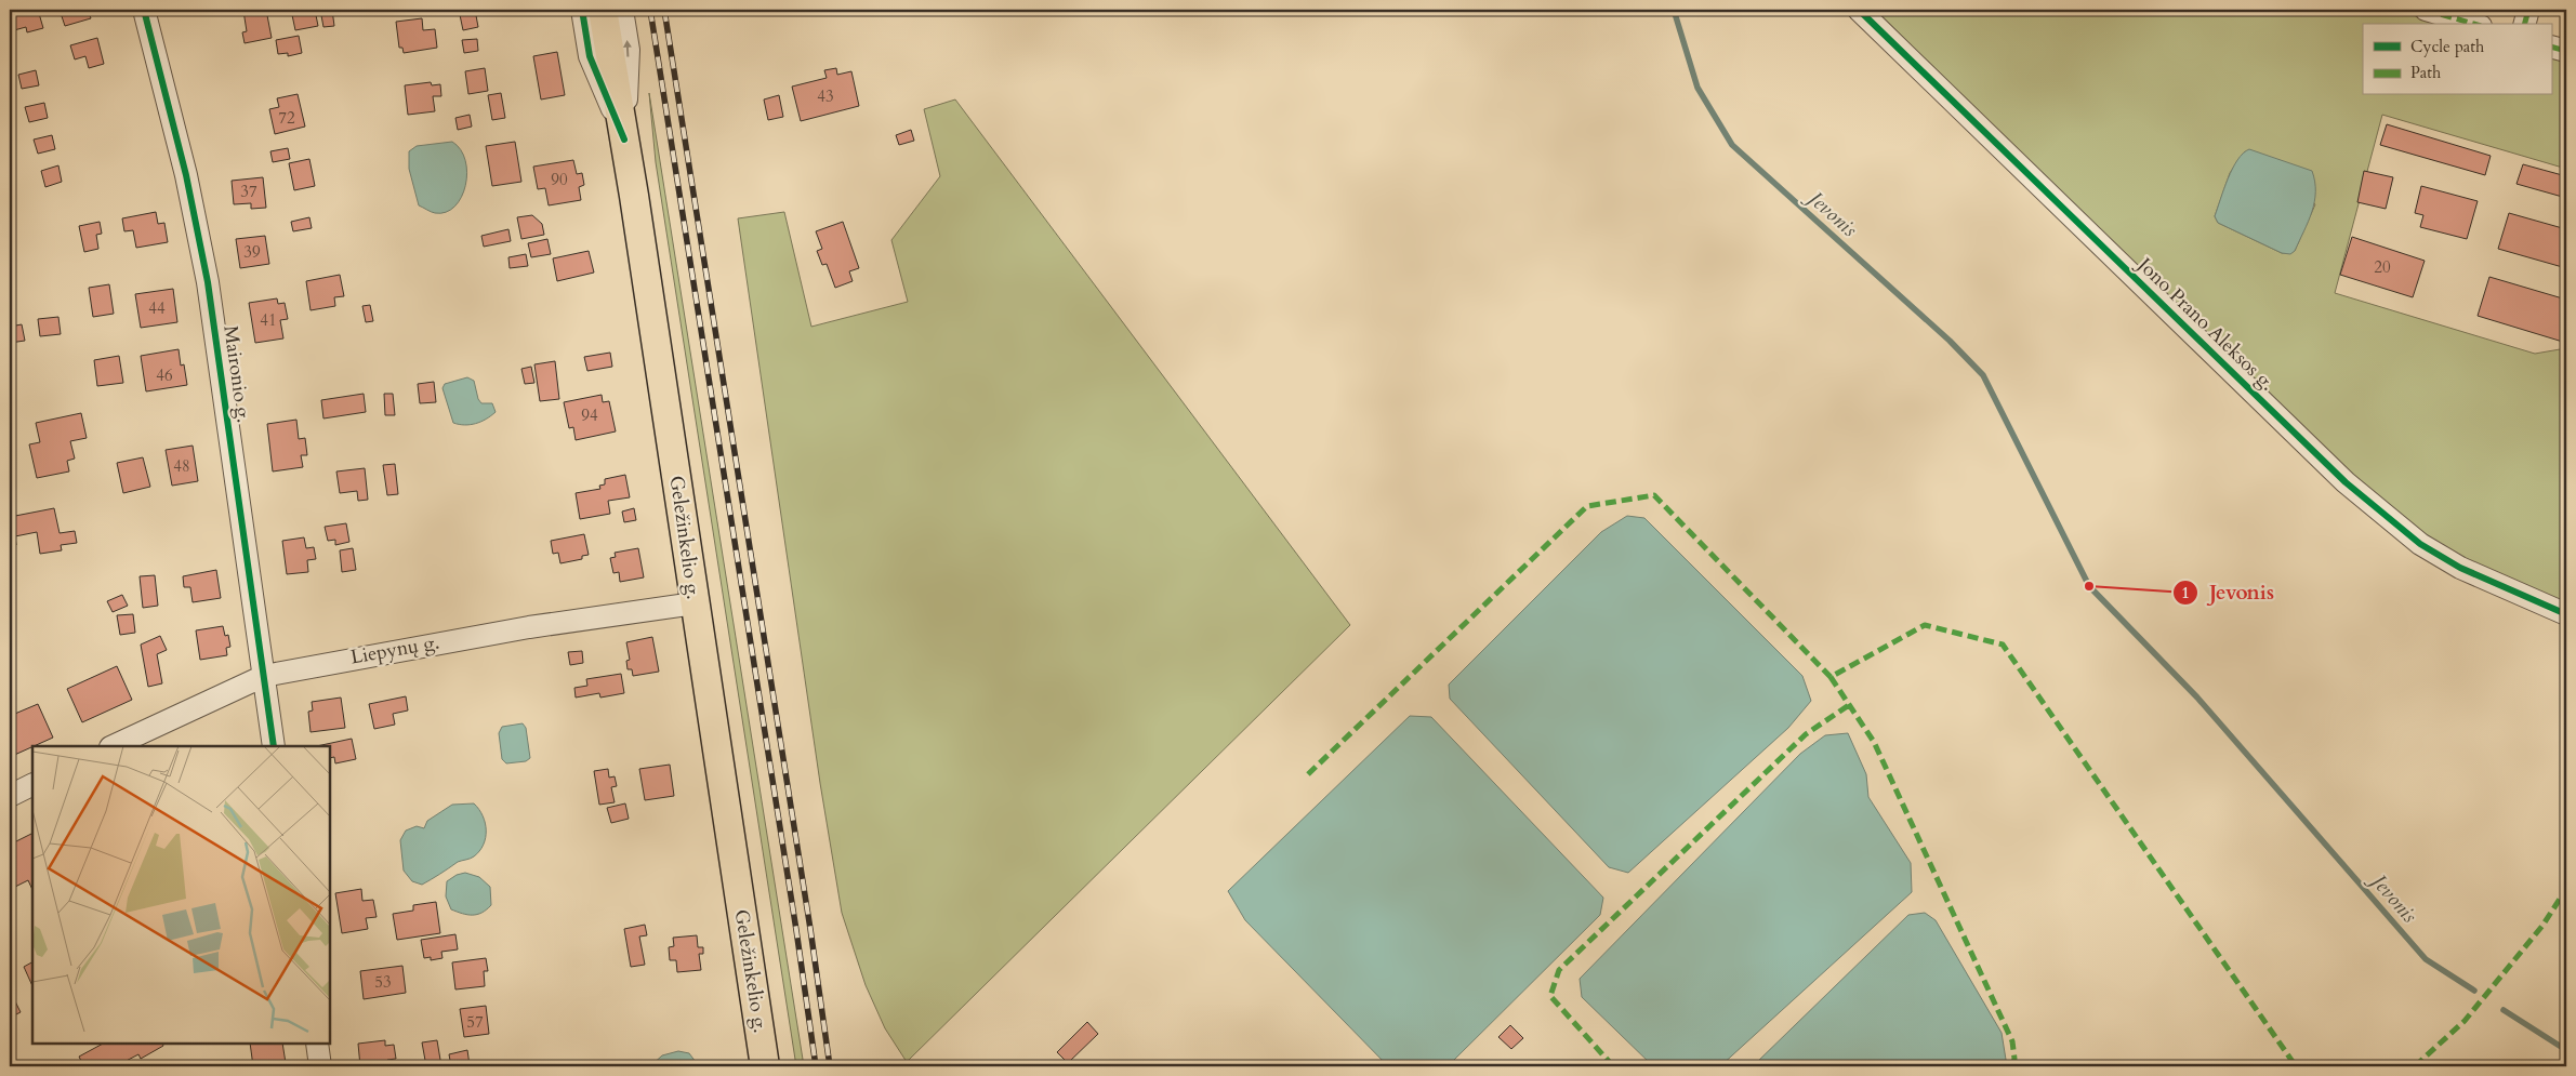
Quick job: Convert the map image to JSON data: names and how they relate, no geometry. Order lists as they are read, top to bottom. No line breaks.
{"streets":{"main road":["Geležinkelio g."],"street":["Jono Prano Aleksos g.","Maironio g.","Liepynų g."]},"crossings":[["Maironio g.","Liepynų g."],["Geležinkelio g.","Liepynų g."]],"water":["Jevonis"],"places":["Jevonis"],"house_numbers":["43","72","90","37","39","20","44","41","46","94","48","53","57"],"legend":["Cycle path","Path"]}
